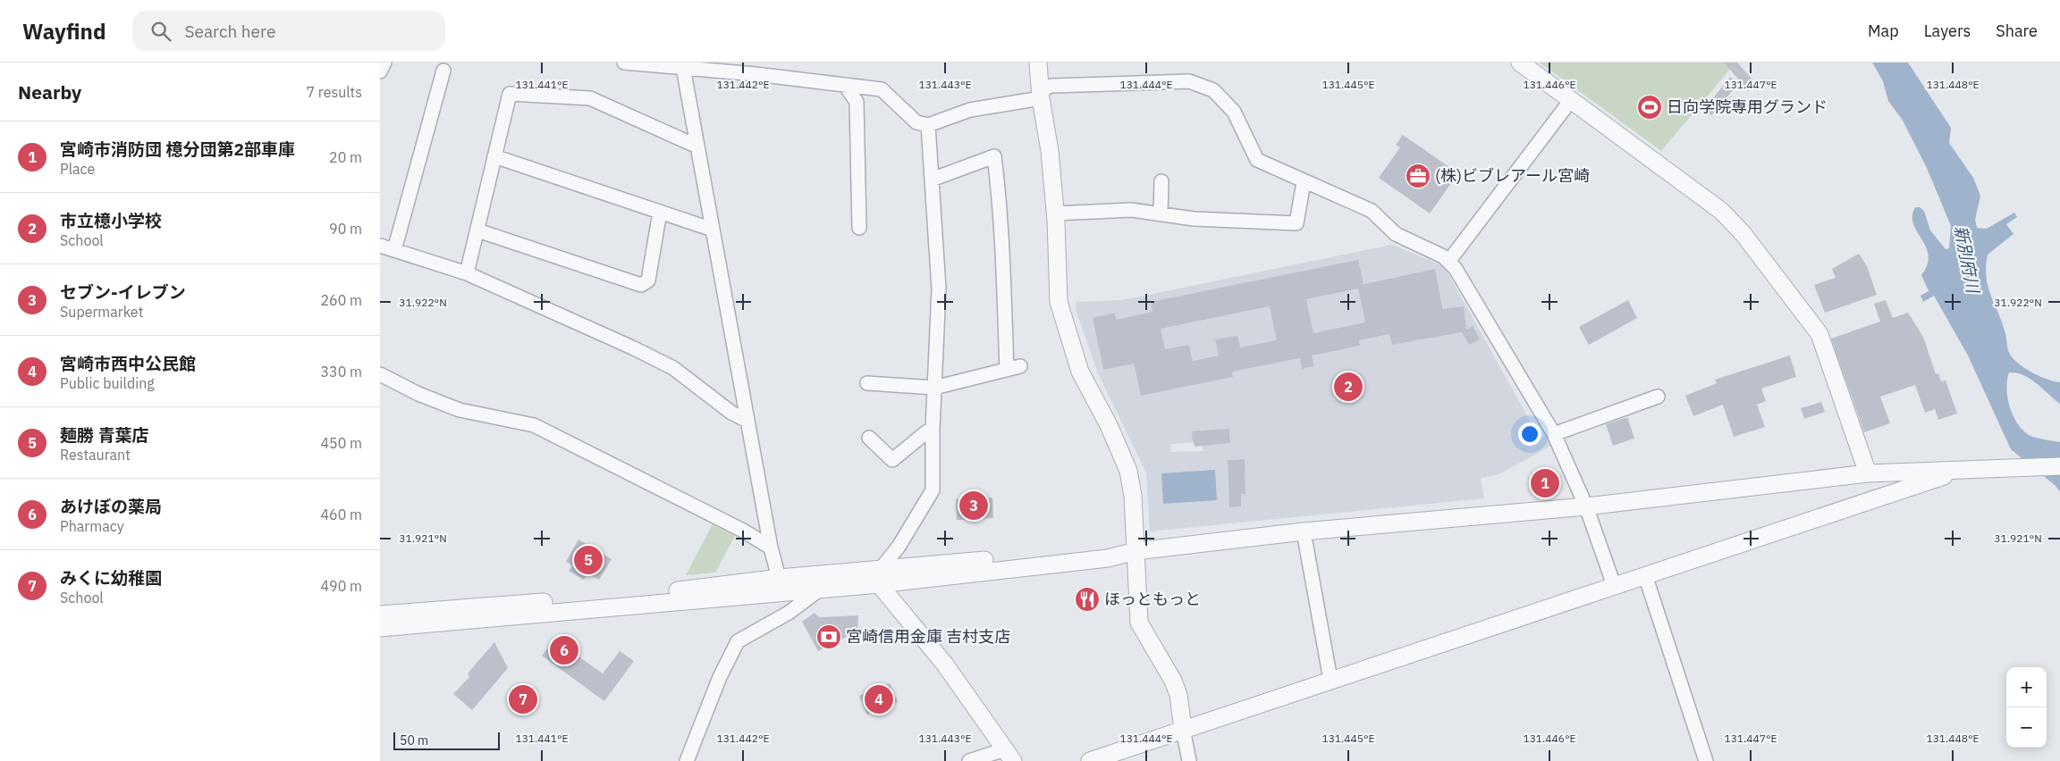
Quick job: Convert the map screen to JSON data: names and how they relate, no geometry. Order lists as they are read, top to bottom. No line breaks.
{"water":["新別府川"],"places":{"sports":["日向学院専用グランド"],"office":["(株)ビブレアール宮崎"],"restaurant":["ほっともっと"],"bank":["宮崎信用金庫 吉村支店"]},"scale_bar":"50 m","page":{"header":"Wayfind","search":"Search here","nav":["Map","Layers","Share"],"heading":["Nearby","7 results"],"list":[{"mark":"1","name":"宮崎市消防団 檍分団第2部車庫","note":"Place","value":"20 m"},{"mark":"2","name":"市立檍小学校","note":"School","value":"90 m"},{"mark":"3","name":"セブン-イレブン","note":"Supermarket","value":"260 m"},{"mark":"4","name":"宮崎市西中公民館","note":"Public building","value":"330 m"},{"mark":"5","name":"麺勝 青葉店","note":"Restaurant","value":"450 m"},{"mark":"6","name":"あけぼの薬局","note":"Pharmacy","value":"460 m"},{"mark":"7","name":"みくに幼稚園","note":"School","value":"490 m"}],"pins":["2","1","3","5","6","4","7"],"map_buttons":["+","−"],"scale":"50 m"},"coordinates":["131.441°E","131.442°E","131.443°E","131.444°E","131.445°E","131.446°E","131.447°E","131.448°E","31.922°N","31.921°N"]}
